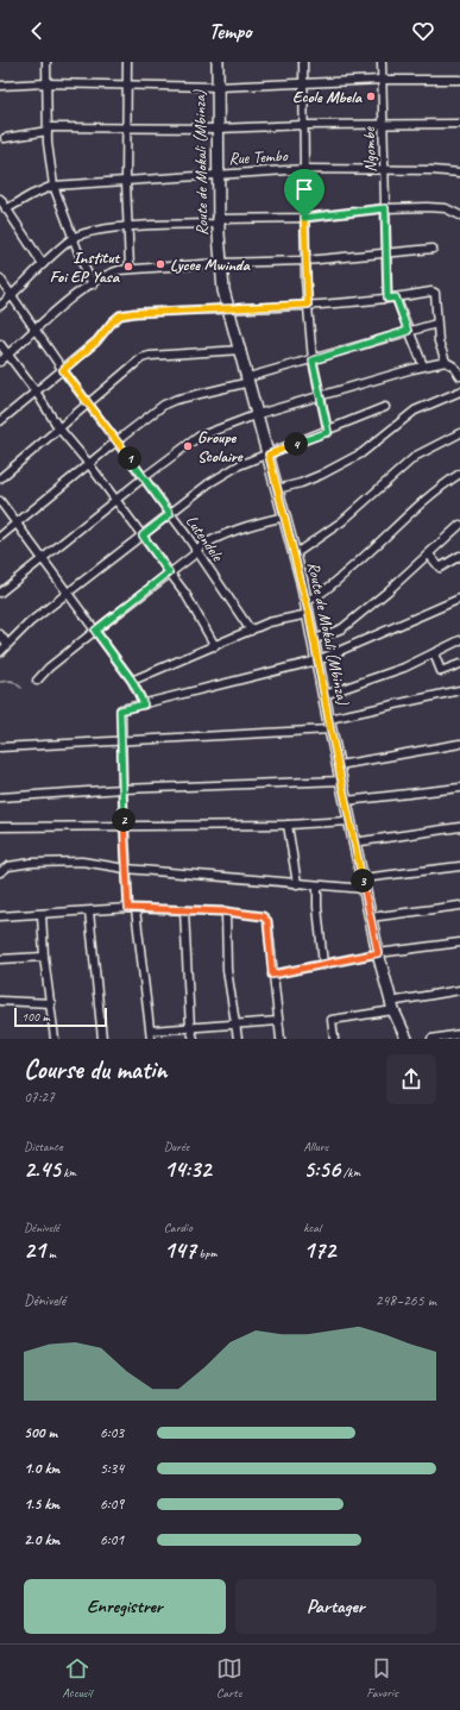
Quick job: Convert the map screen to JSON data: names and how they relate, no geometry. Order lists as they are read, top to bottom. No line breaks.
{"streets":{"street":["Ngombe","Rue Tembo","Route de Mokali (Mbinza)","Lutendele"]},"crossings":[["Ngombe","Rue Tembo"],["Rue Tembo","Route de Mokali (Mbinza)"]],"places":["Ecole Mbela","Lycee Mwinda","Institut Foi EP Yasa","Groupe Scolaire"],"scale_bar":"100 m","page":{"header":"Tempo","pins":["4","1","2","3"],"scale":"100 m","heading":["Course du matin","07:27"],"stats":[["Distance","2.45 km"],["Durée","14:32"],["Allure","5:56 /km"],["Dénivelé","21 m"],["Cardio","147 bpm"],["kcal","172"]],"chart":["Dénivelé","248–265 m"],"list":[{"name":"500 m","note":"6:03"},{"name":"1.0 km","note":"5:34"},{"name":"1.5 km","note":"6:09"},{"name":"2.0 km","note":"6:01"}],"buttons":["Enregistrer","Partager"],"tabs":["Accueil","Carte","Favoris"]}}
